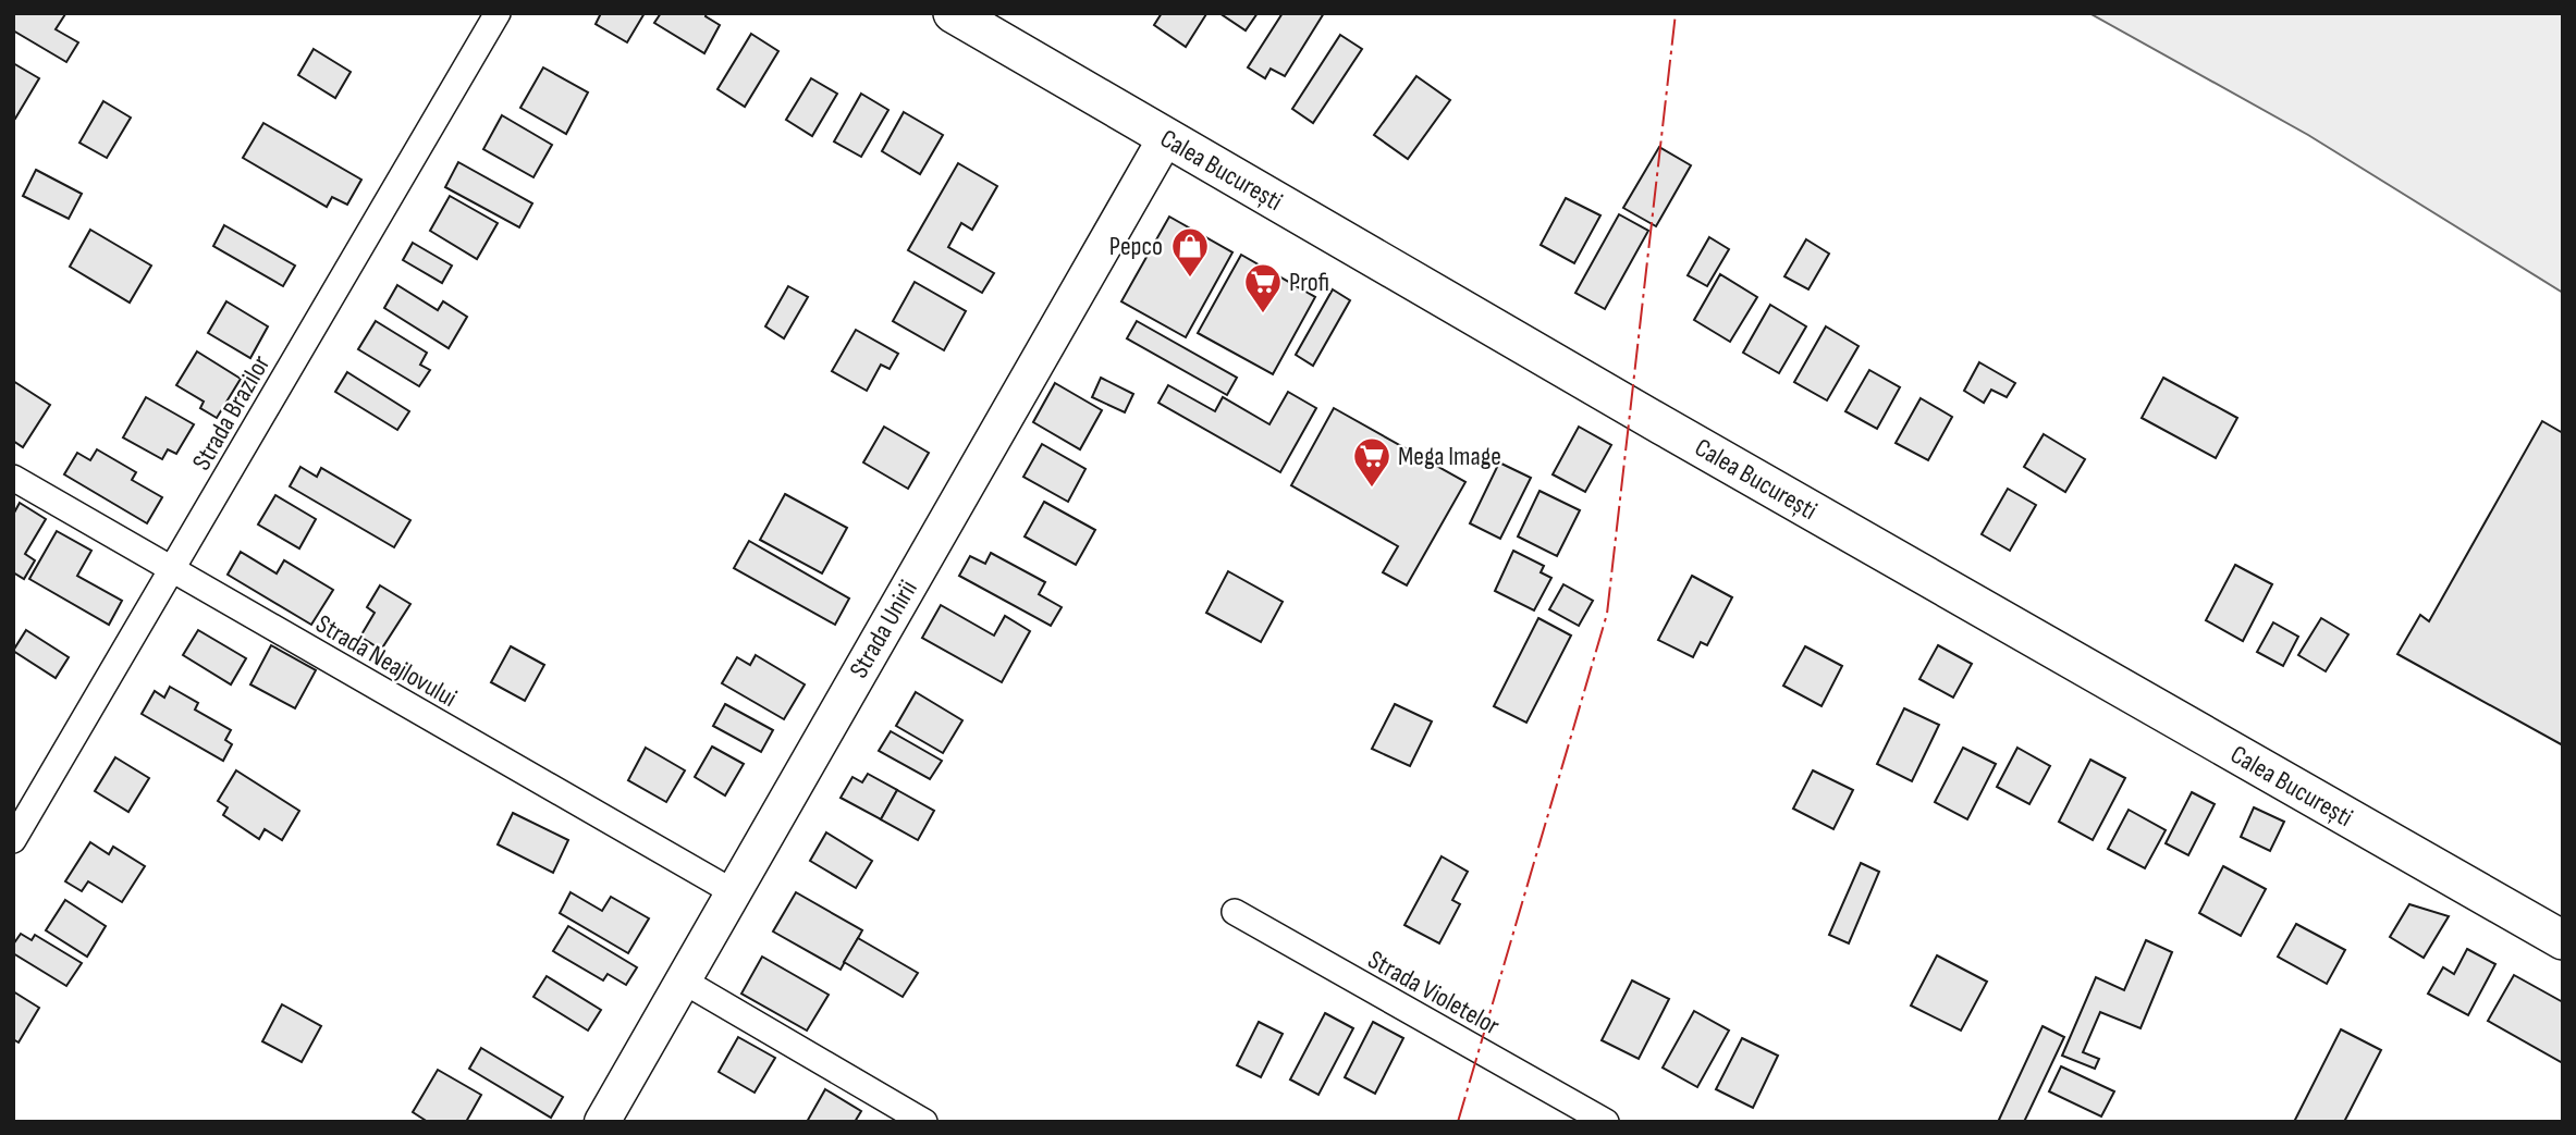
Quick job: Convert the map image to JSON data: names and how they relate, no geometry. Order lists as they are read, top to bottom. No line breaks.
{"streets":{"main road":["Calea București","Strada Unirii"],"street":["Strada Brazilor","Strada Neajlovului","Strada Violetelor"]},"crossings":[["Calea București","Strada Unirii"],["Strada Brazilor","Strada Neajlovului"],["Strada Unirii","Strada Neajlovului"]],"places":{"shop":["Pepco"],"supermarket":["Profi","Mega Image"]}}
